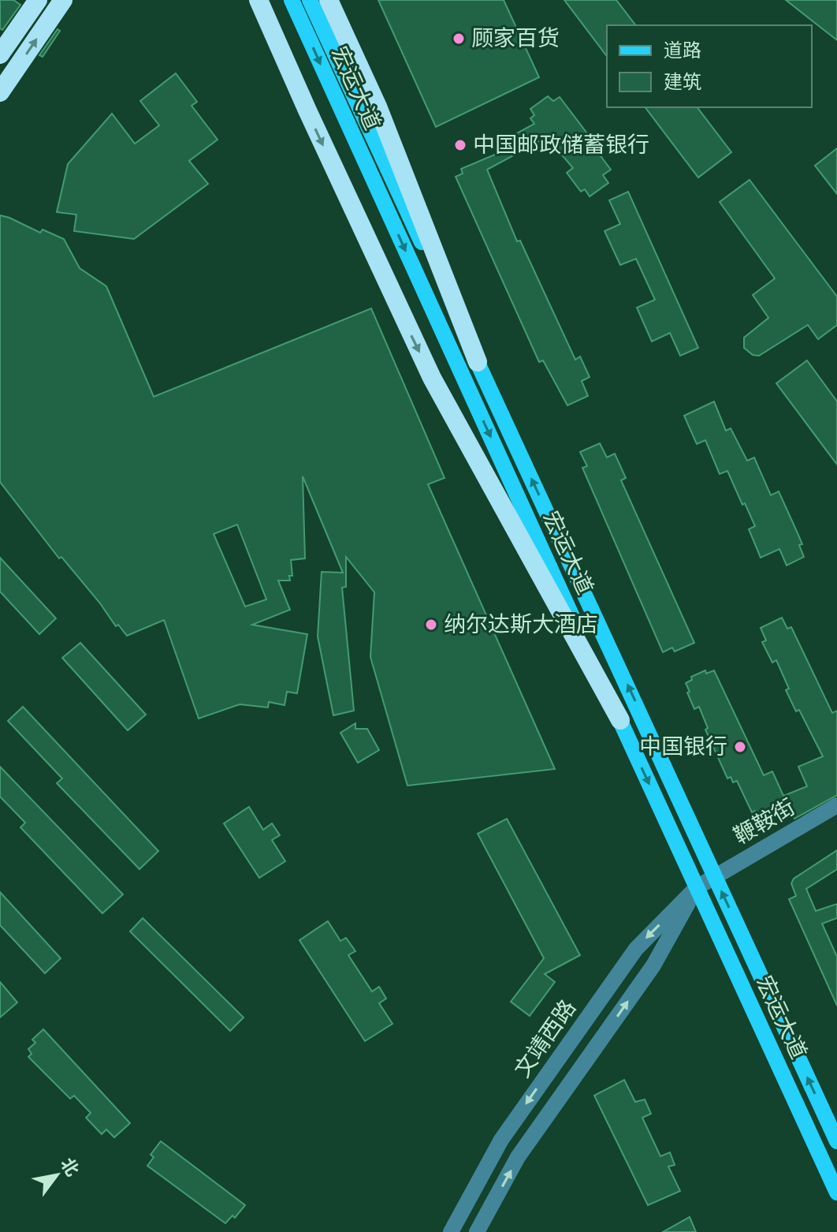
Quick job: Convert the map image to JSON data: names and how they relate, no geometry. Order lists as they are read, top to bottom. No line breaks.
{"streets":{"main road":["宏运大道"],"street":["鞭鞍街","文靖西路"]},"crossings":[["宏运大道","鞭鞍街"],["宏运大道","文靖西路"],["鞭鞍街","文靖西路"]],"places":["顾家百货","中国邮政储蓄银行","纳尔达斯大酒店","中国银行"],"legend":["道路","建筑"],"north":"top right"}
